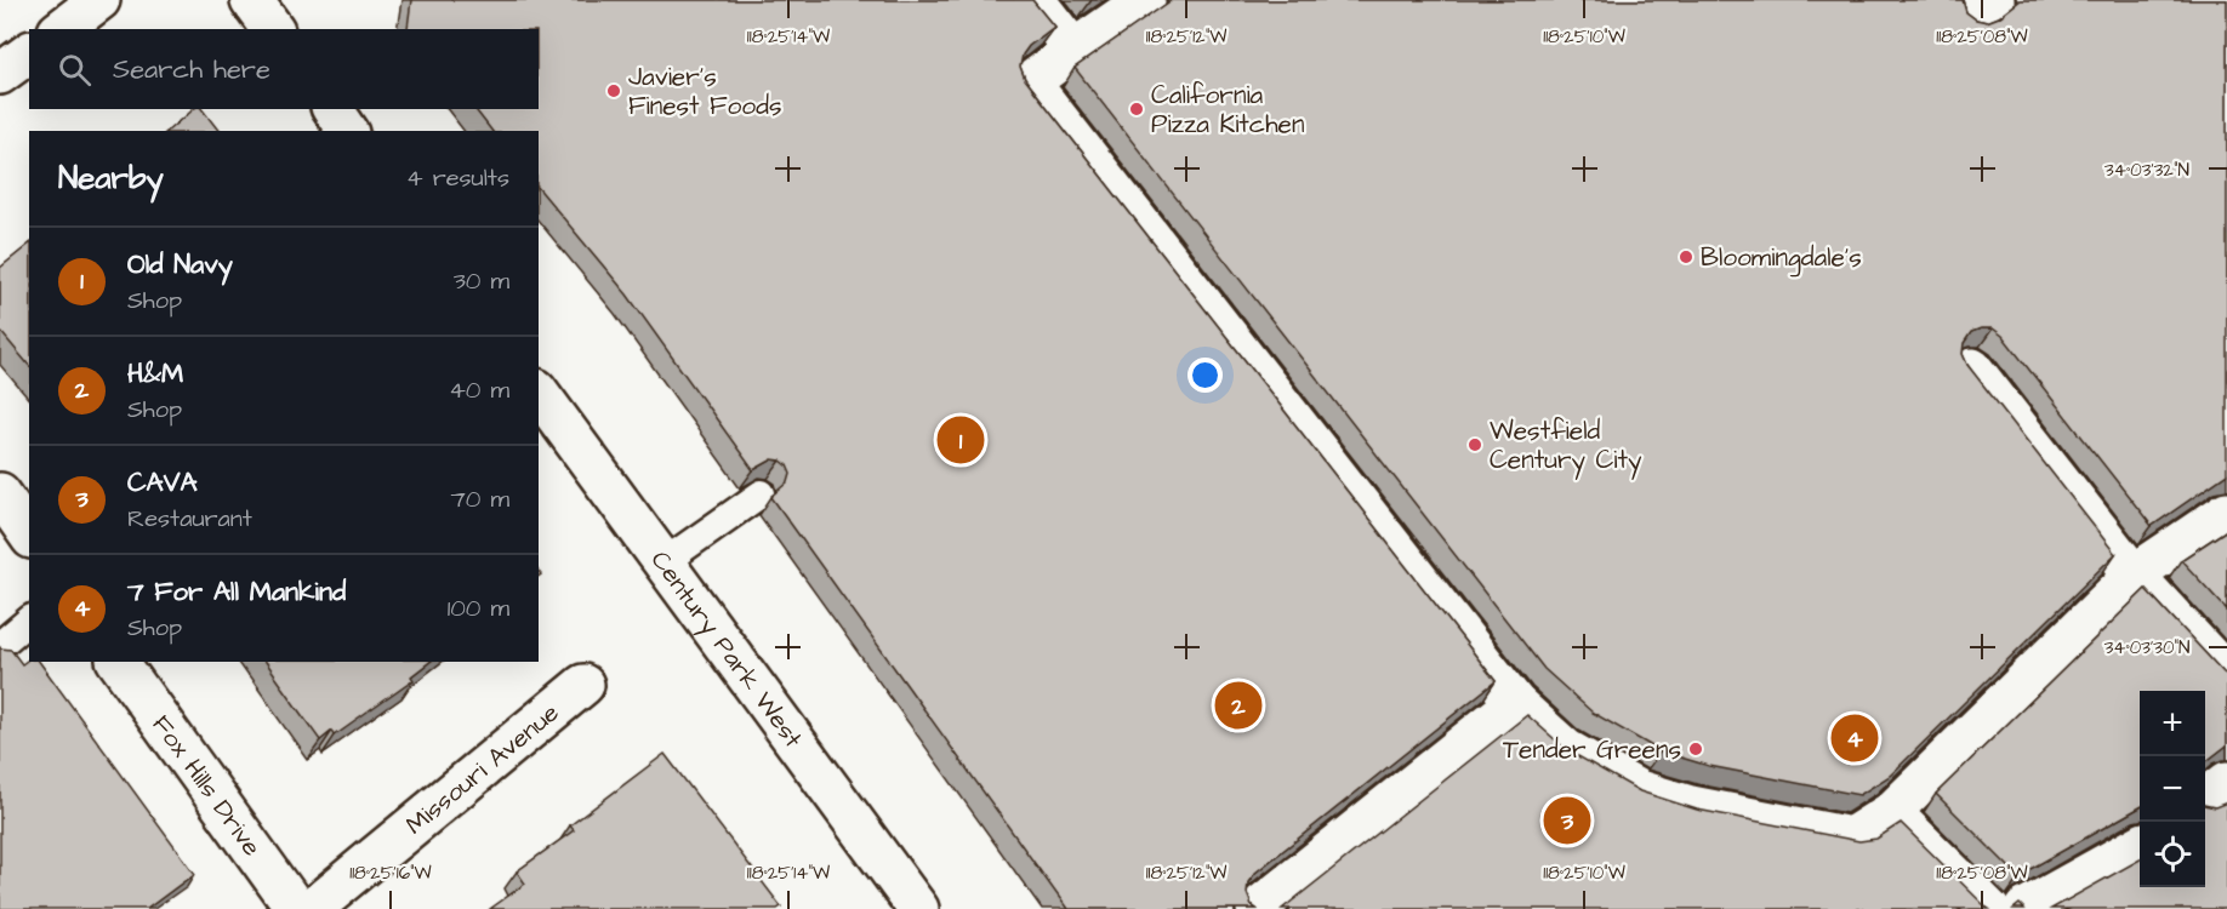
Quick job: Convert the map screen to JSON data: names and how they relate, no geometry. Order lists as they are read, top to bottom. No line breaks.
{"streets":{"street":["Century Park West","Missouri Avenue","Fox Hills Drive"]},"places":["Javier's Finest Foods","California Pizza Kitchen","Bloomingdale's","Westfield Century City","Tender Greens"],"page":{"search":"Search here","heading":["Nearby","4 results"],"list":[{"mark":"1","name":"Old Navy","note":"Shop","value":"30 m"},{"mark":"2","name":"H&M","note":"Shop","value":"40 m"},{"mark":"3","name":"CAVA","note":"Restaurant","value":"70 m"},{"mark":"4","name":"7 For All Mankind","note":"Shop","value":"100 m"}],"pins":["1","2","4","3"],"map_buttons":["+","−"]},"coordinates":["118°25'14\"W","118°25'12\"W","118°25'10\"W","118°25'08\"W","34°03'32\"N","34°03'30\"N","118°25'16\"W"]}
